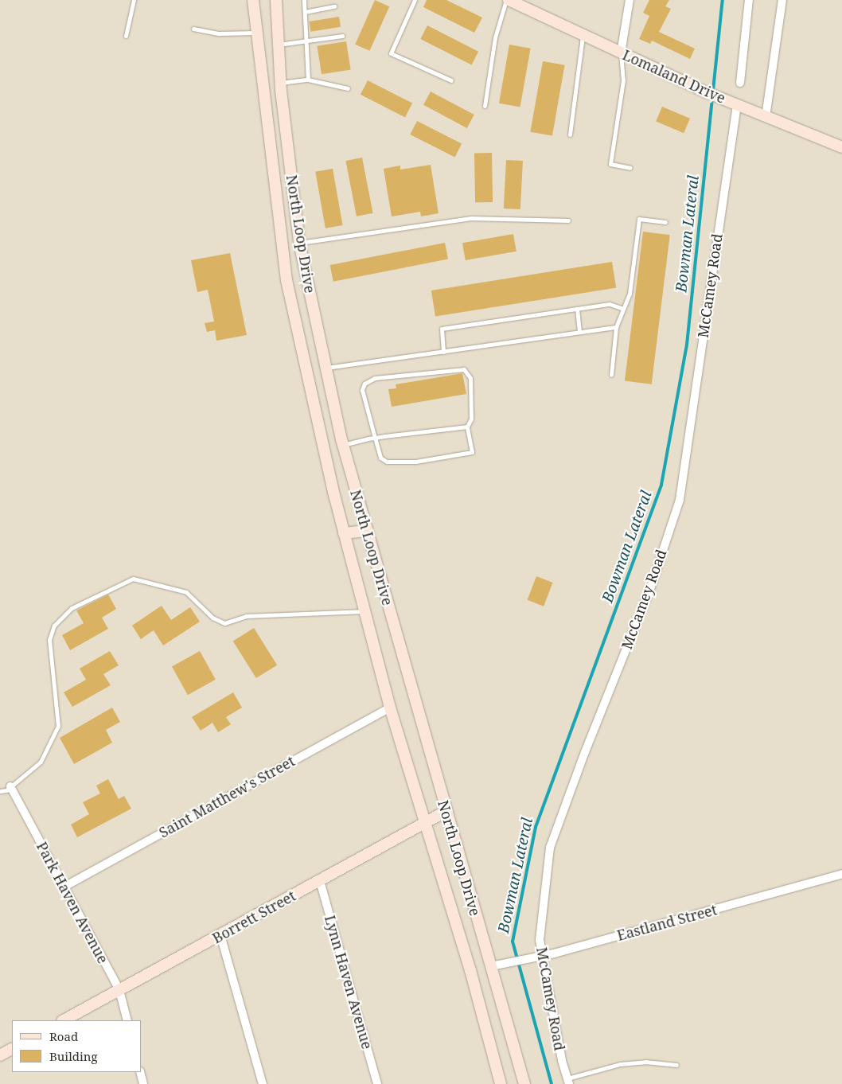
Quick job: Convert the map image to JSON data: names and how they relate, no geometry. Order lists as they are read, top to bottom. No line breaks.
{"streets":{"main road":["Lomaland Drive","North Loop Drive","Borrett Street"],"street":["McCamey Road","Saint Matthew's Street","Park Haven Avenue","Eastland Street","Lynn Haven Avenue"]},"crossings":[["Lomaland Drive","McCamey Road"],["North Loop Drive","Saint Matthew's Street"],["North Loop Drive","Borrett Street"],["North Loop Drive","Eastland Street"],["McCamey Road","Eastland Street"],["Saint Matthew's Street","Park Haven Avenue"],["Park Haven Avenue","Borrett Street"],["Borrett Street","Lynn Haven Avenue"]],"water":["Bowman Lateral"],"legend":["Road","Building"]}
